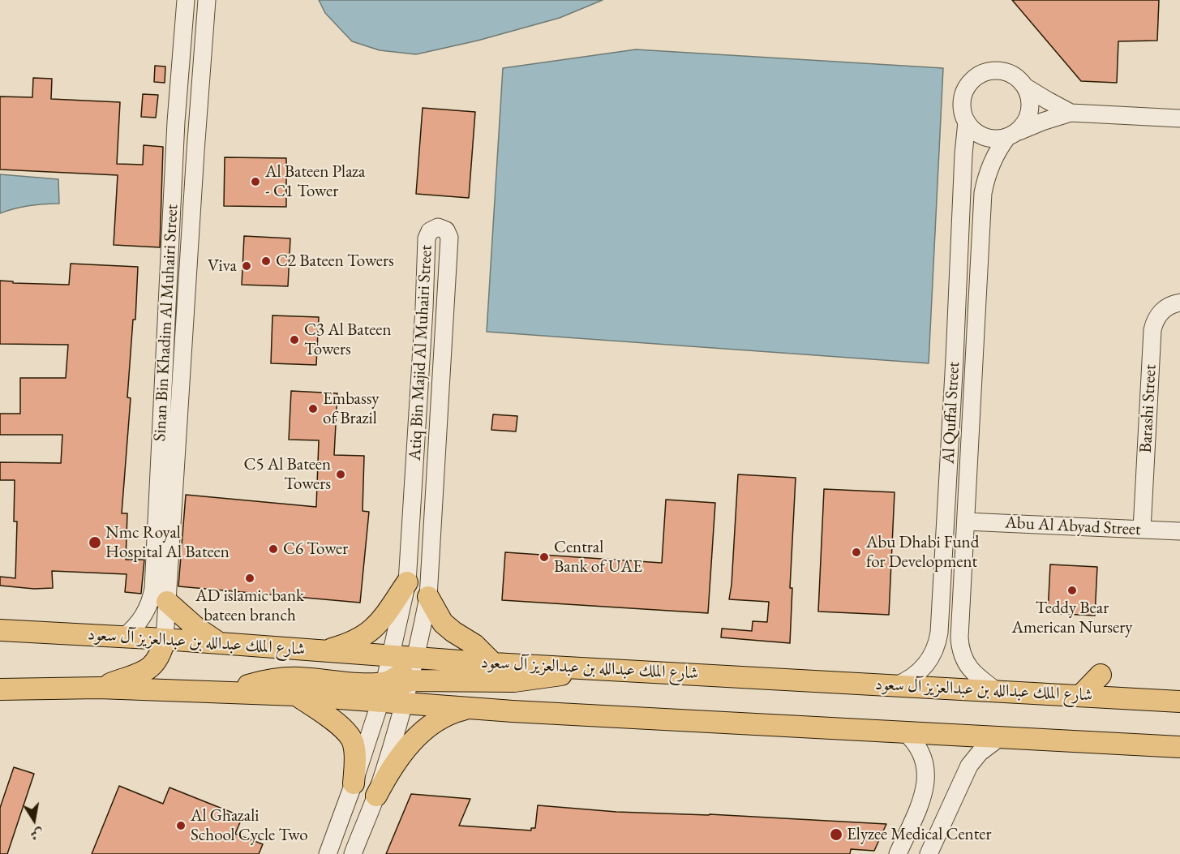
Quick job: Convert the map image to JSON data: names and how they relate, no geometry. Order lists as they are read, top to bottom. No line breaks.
{"streets":{"main road":["شارع الملك عبدالله بن عبدالعزيز آل سعود"],"street":["Sinan Bin Khadim Al Muhairi Street","Atiq Bin Majid Al Muhairi Street","Barashi Street","Al Quffal Street","Abu Al Abyad Street"]},"crossings":[["Sinan Bin Khadim Al Muhairi Street","شارع الملك عبدالله بن عبدالعزيز آل سعود"],["Atiq Bin Majid Al Muhairi Street","شارع الملك عبدالله بن عبدالعزيز آل سعود"],["Barashi Street","Abu Al Abyad Street"],["Al Quffal Street","Abu Al Abyad Street"],["Al Quffal Street","شارع الملك عبدالله بن عبدالعزيز آل سعود"]],"places":["Al Bateen Plaza - C1 Tower","C2 Bateen Towers","Viva","C3 Al Bateen Towers","Embassy of Brazil","C5 Al Bateen Towers","Nmc Royal Hospital Al Bateen","C6 Tower","Abu Dhabi Fund for Development","Central Bank of UAE","AD islamic bank bateen branch","Teddy Bear American Nursery","Al Ghazali School Cycle Two","Elyzee Medical Center"],"north":"bottom"}
